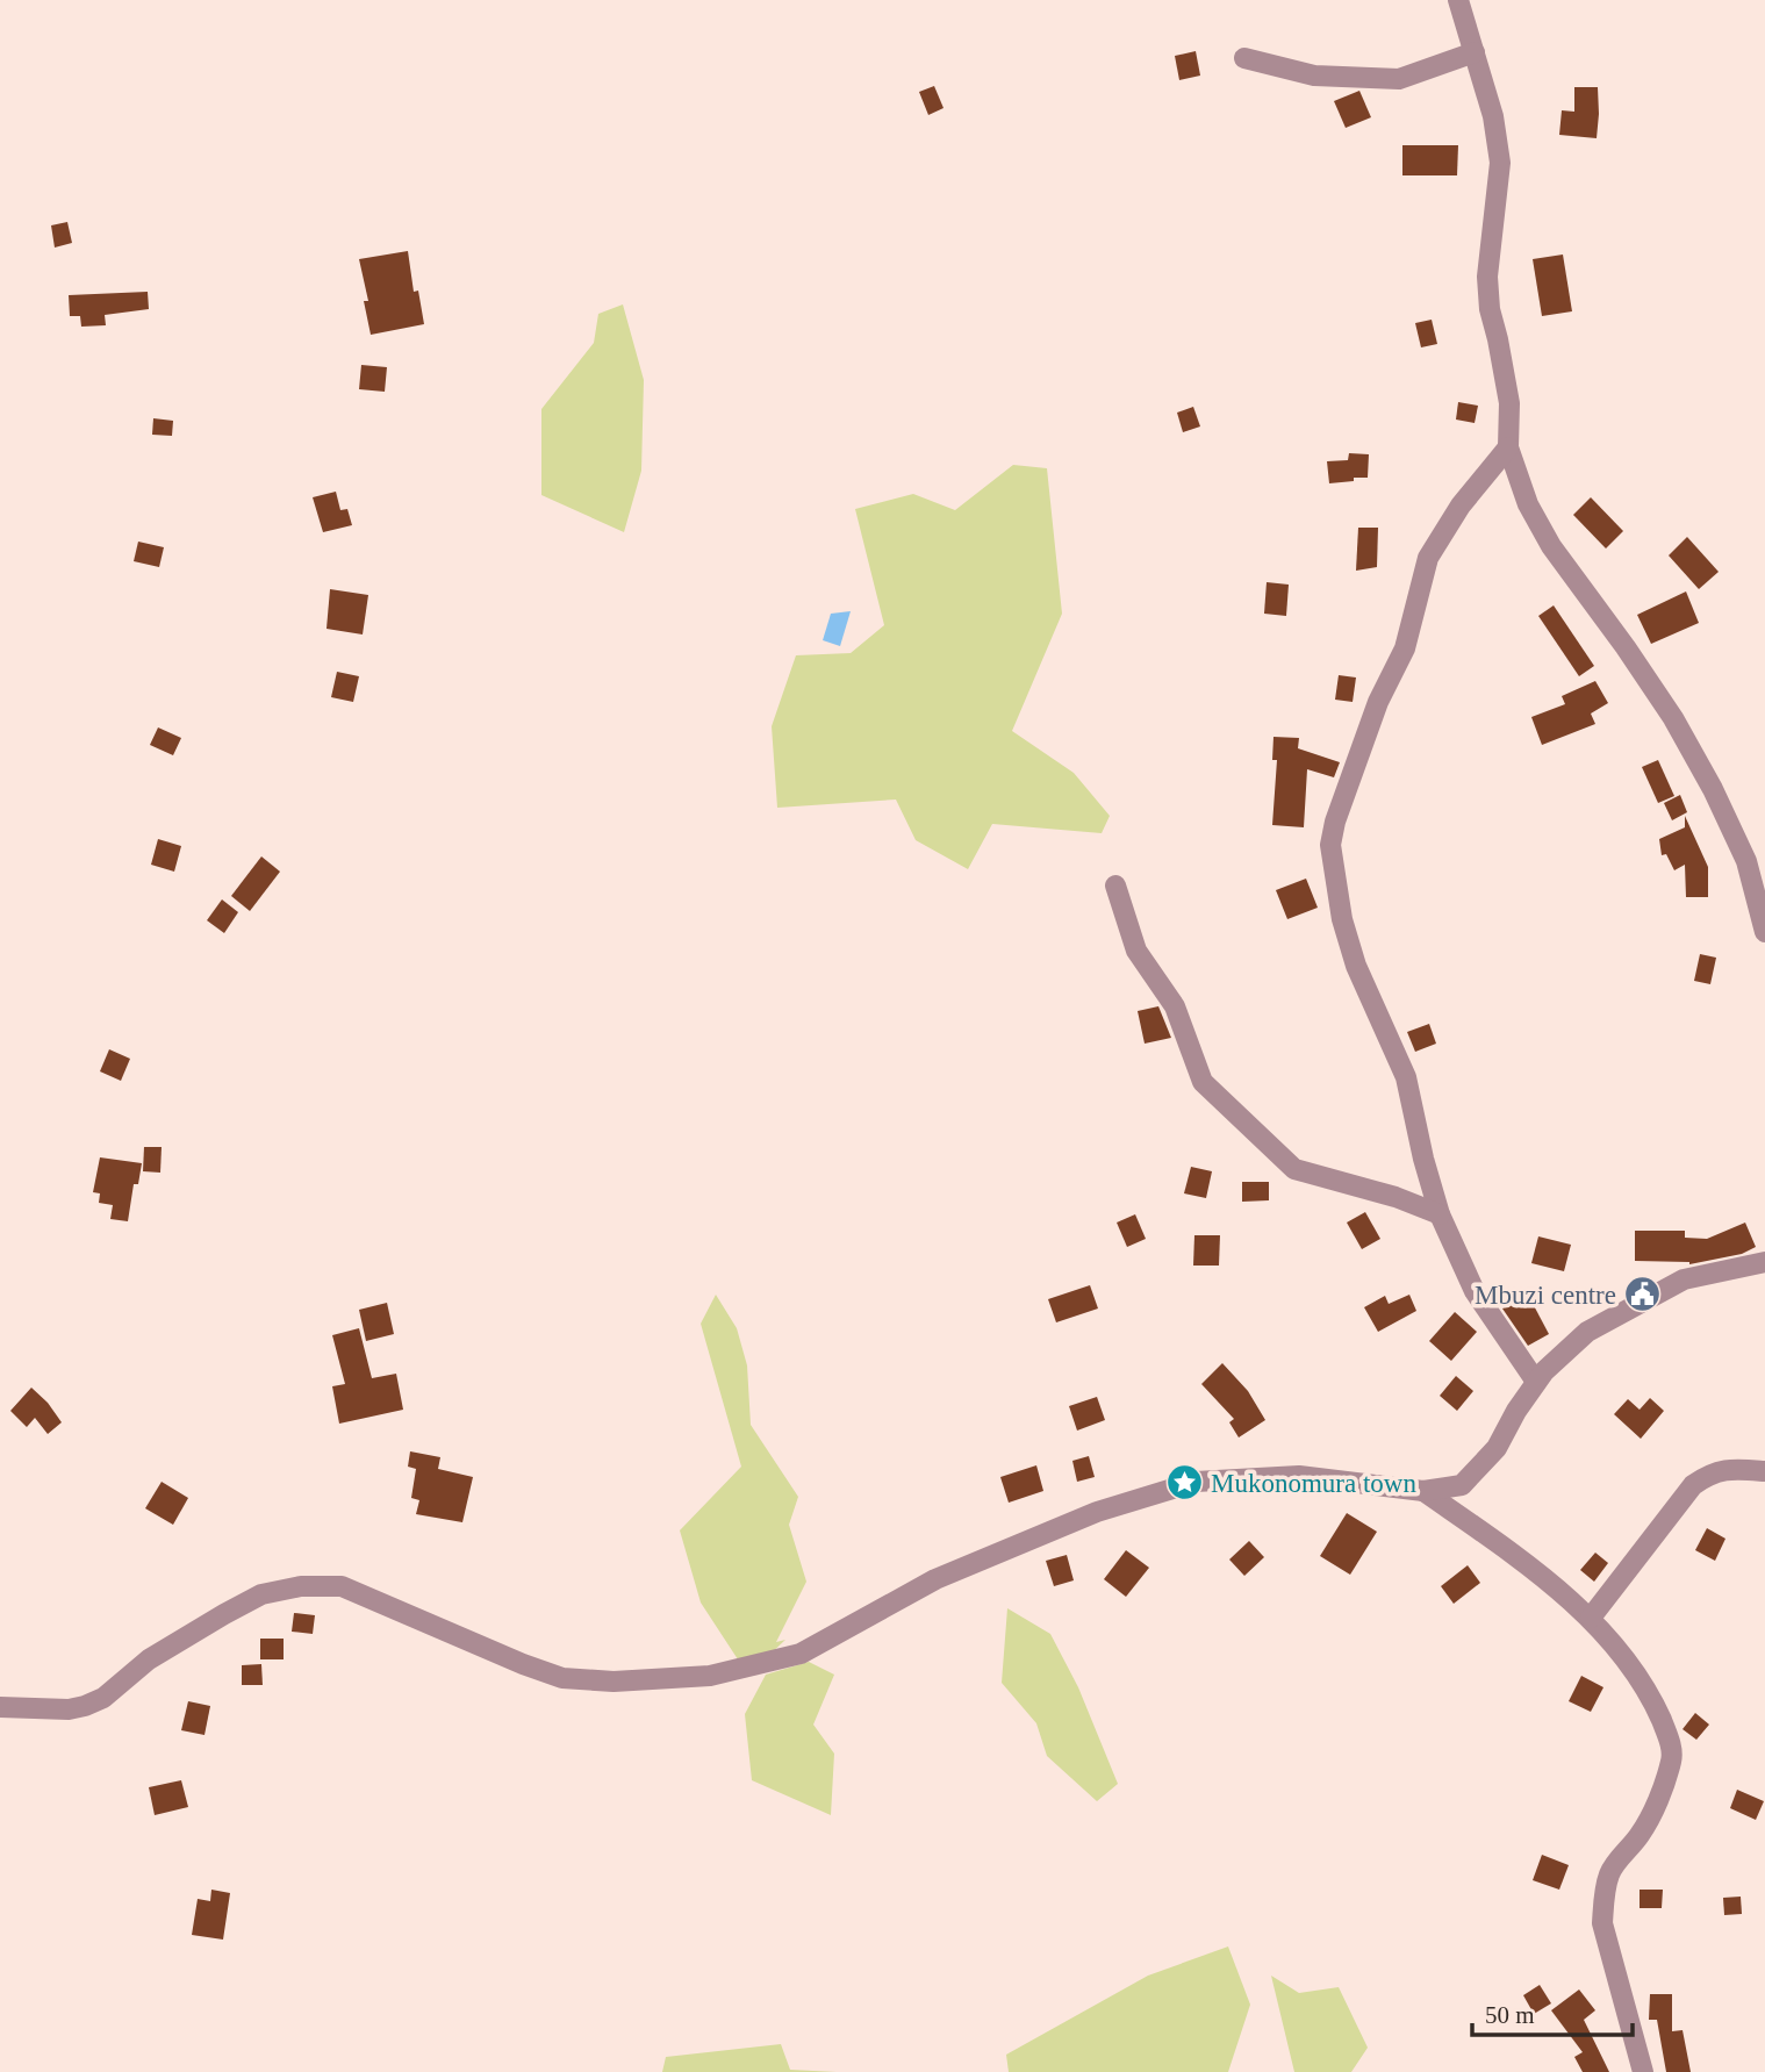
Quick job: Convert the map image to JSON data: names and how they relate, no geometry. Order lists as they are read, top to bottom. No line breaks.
{"places":{"public building":["Mbuzi centre"],"place":["Mukonomura town"]},"scale_bar":"50 m"}
